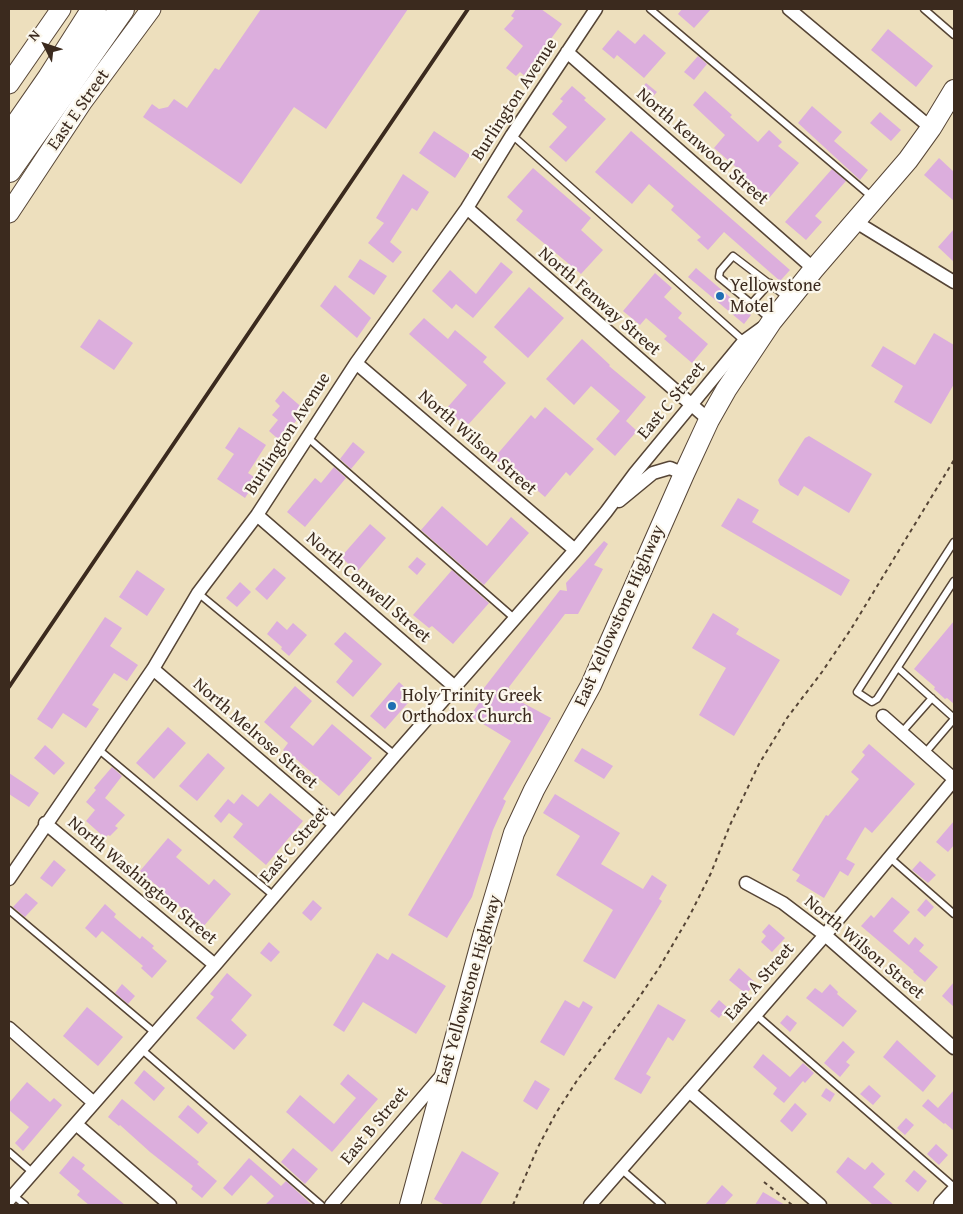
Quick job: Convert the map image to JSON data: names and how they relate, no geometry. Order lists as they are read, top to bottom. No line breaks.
{"streets":{"main road":["East E Street","East Yellowstone Highway"],"street":["Burlington Avenue","North Kenwood Street","North Fenway Street","East C Street","North Wilson Street","North Conwell Street","North Melrose Street","North Washington Street","East A Street","East B Street"]},"crossings":[["Burlington Avenue","North Kenwood Street"],["Burlington Avenue","North Fenway Street"],["Burlington Avenue","North Wilson Street"],["Burlington Avenue","North Conwell Street"],["Burlington Avenue","North Melrose Street"],["Burlington Avenue","North Washington Street"],["North Kenwood Street","East Yellowstone Highway"],["North Fenway Street","East C Street"],["North Fenway Street","East Yellowstone Highway"],["East C Street","North Wilson Street"],["East C Street","North Conwell Street"],["East C Street","East Yellowstone Highway"],["East C Street","North Melrose Street"],["East C Street","North Washington Street"],["North Wilson Street","East A Street"],["East Yellowstone Highway","East B Street"]],"places":["Yellowstone Motel","Holy Trinity Greek Orthodox Church"],"north":"top left"}
